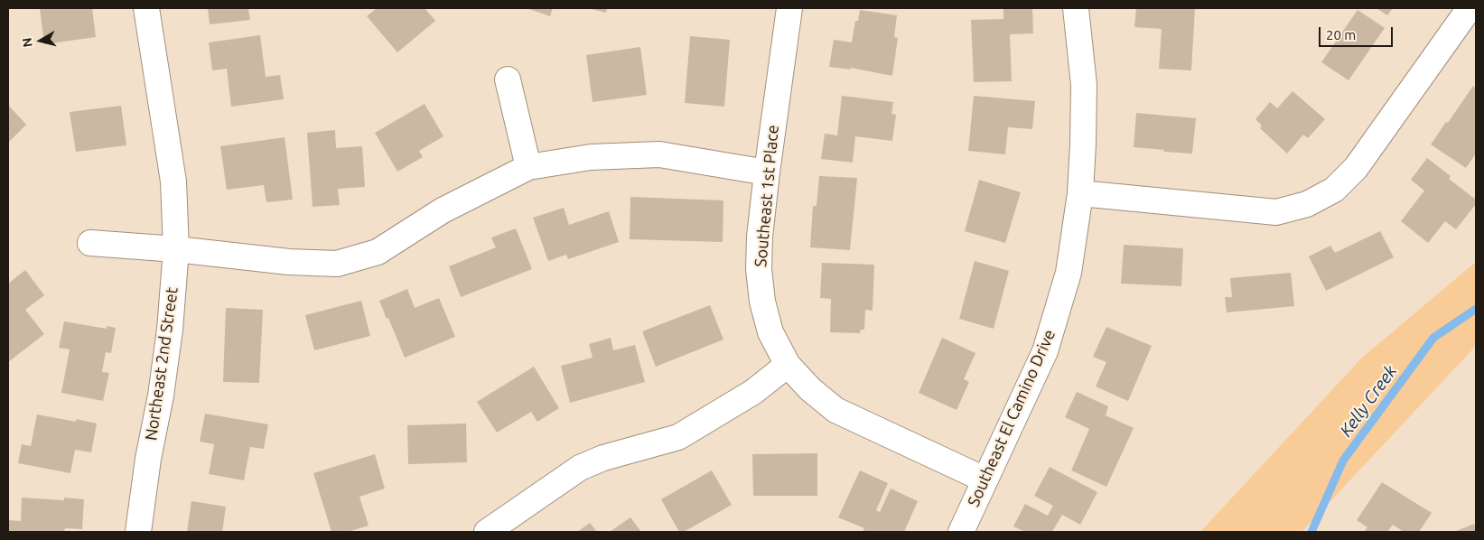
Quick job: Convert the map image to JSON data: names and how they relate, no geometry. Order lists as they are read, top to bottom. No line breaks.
{"streets":{"street":["Southeast 1st Place","Northeast 2nd Street","Southeast El Camino Drive"]},"crossings":[["Southeast 1st Place","Southeast El Camino Drive"]],"water":["Kelly Creek"],"scale_bar":"20 m","north":"left"}
